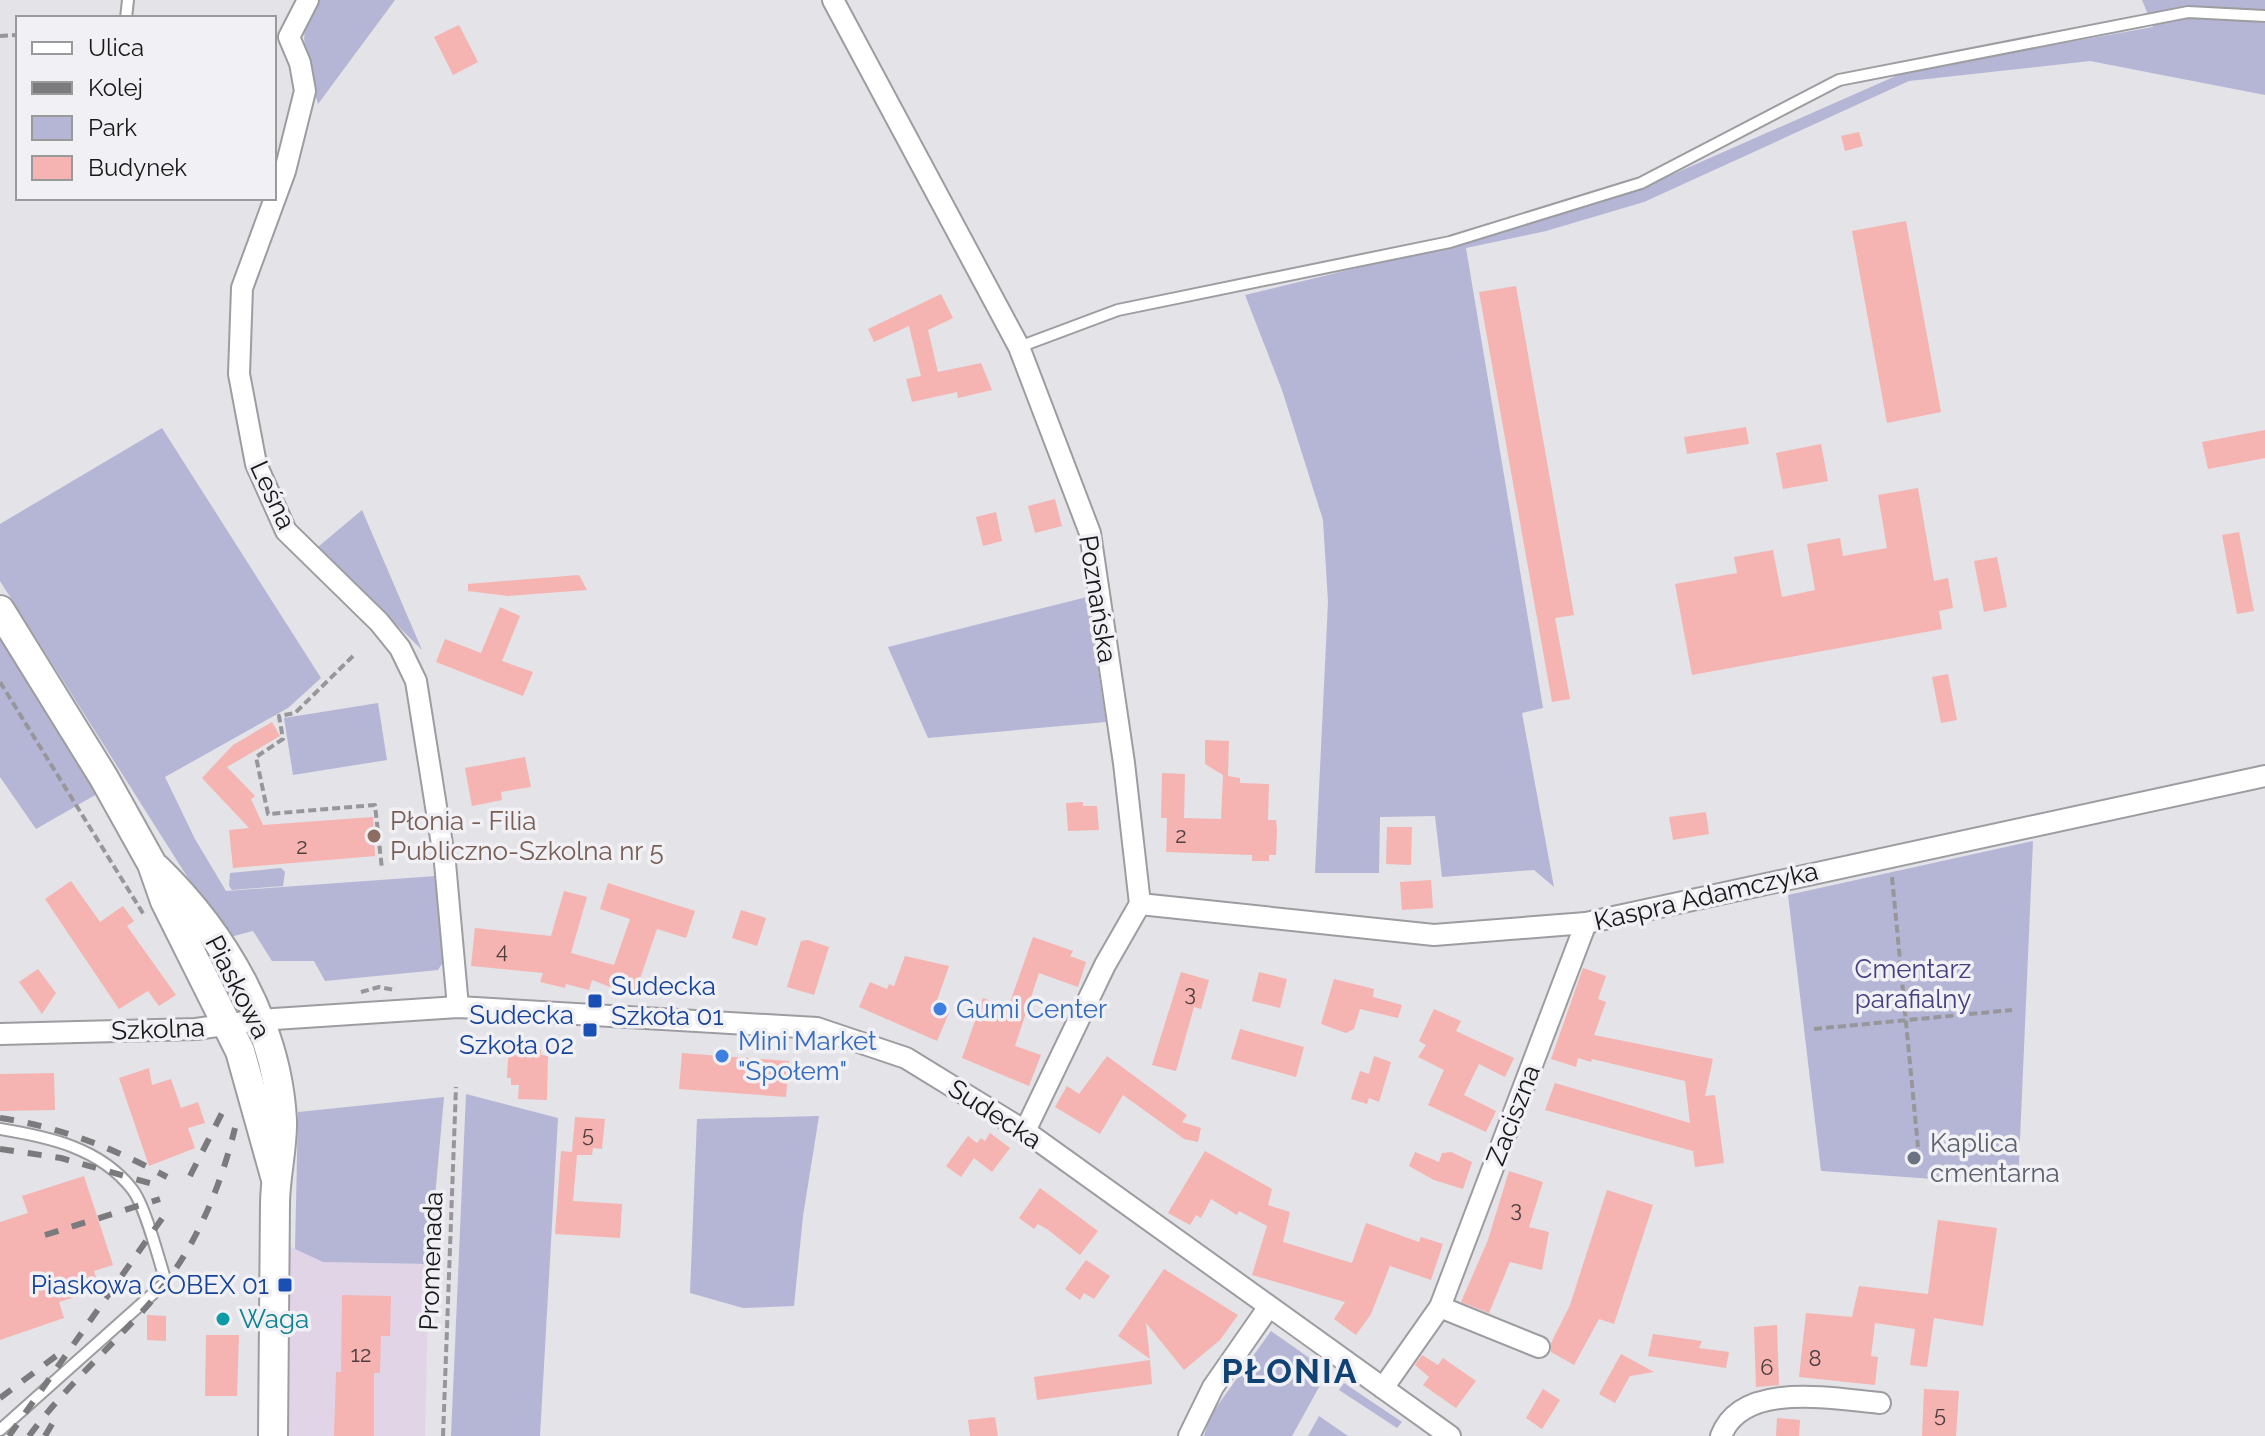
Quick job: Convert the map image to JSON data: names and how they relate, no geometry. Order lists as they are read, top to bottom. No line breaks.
{"streets":{"main road":["Piaskowa"],"street":["Leśna","Poznańska","Kaspra Adamczyka","Szkolna","Sudecka","Zaciszna"],"path":["Promenada"]},"crossings":[["Leśna","Szkolna"],["Leśna","Sudecka"],["Poznańska","Kaspra Adamczyka"],["Kaspra Adamczyka","Zaciszna"],["Piaskowa","Szkolna"],["Szkolna","Sudecka"],["Sudecka","Zaciszna"]],"districts":["PŁONIA"],"parks":["Cmentarz parafialny"],"places":{"other":["Płonia - Filia Publiczno-Szkolna nr 5","Gumi Center","Mini Market \"Społem\"","Kaplica cmentarna","Waga"],"transit":["Sudecka Szkoła 01","Sudecka Szkoła 02","Piaskowa COBEX 01"]},"house_numbers":["2","2","4","3","5","3","12","8","6","5"],"legend":["Ulica","Kolej","Park","Budynek"]}
